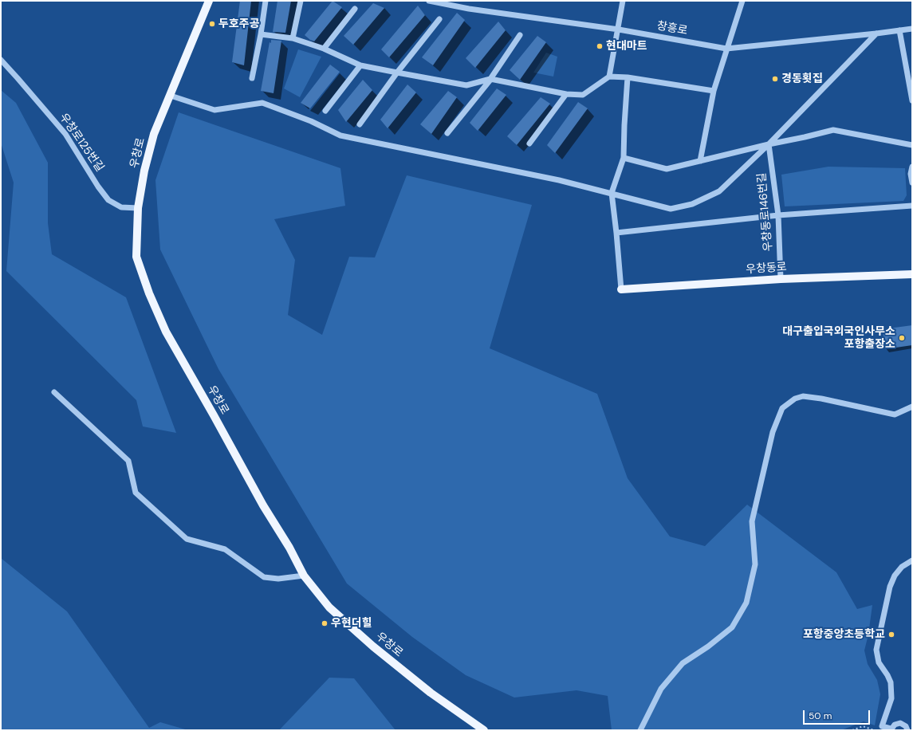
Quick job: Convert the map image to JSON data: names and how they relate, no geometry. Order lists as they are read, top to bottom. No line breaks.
{"streets":{"main road":["우창로","우창동로"],"street":["창흥로","우창로125번길","우창동로146번길"]},"crossings":[["우창로125번길","우창로"],["우창동로146번길","우창동로"]],"places":["두호주공","현대마트","경동횟집","대구출입국외국인사무소 포항출장소","우현더힐","포항중앙초등학교"],"scale_bar":"50 m"}
